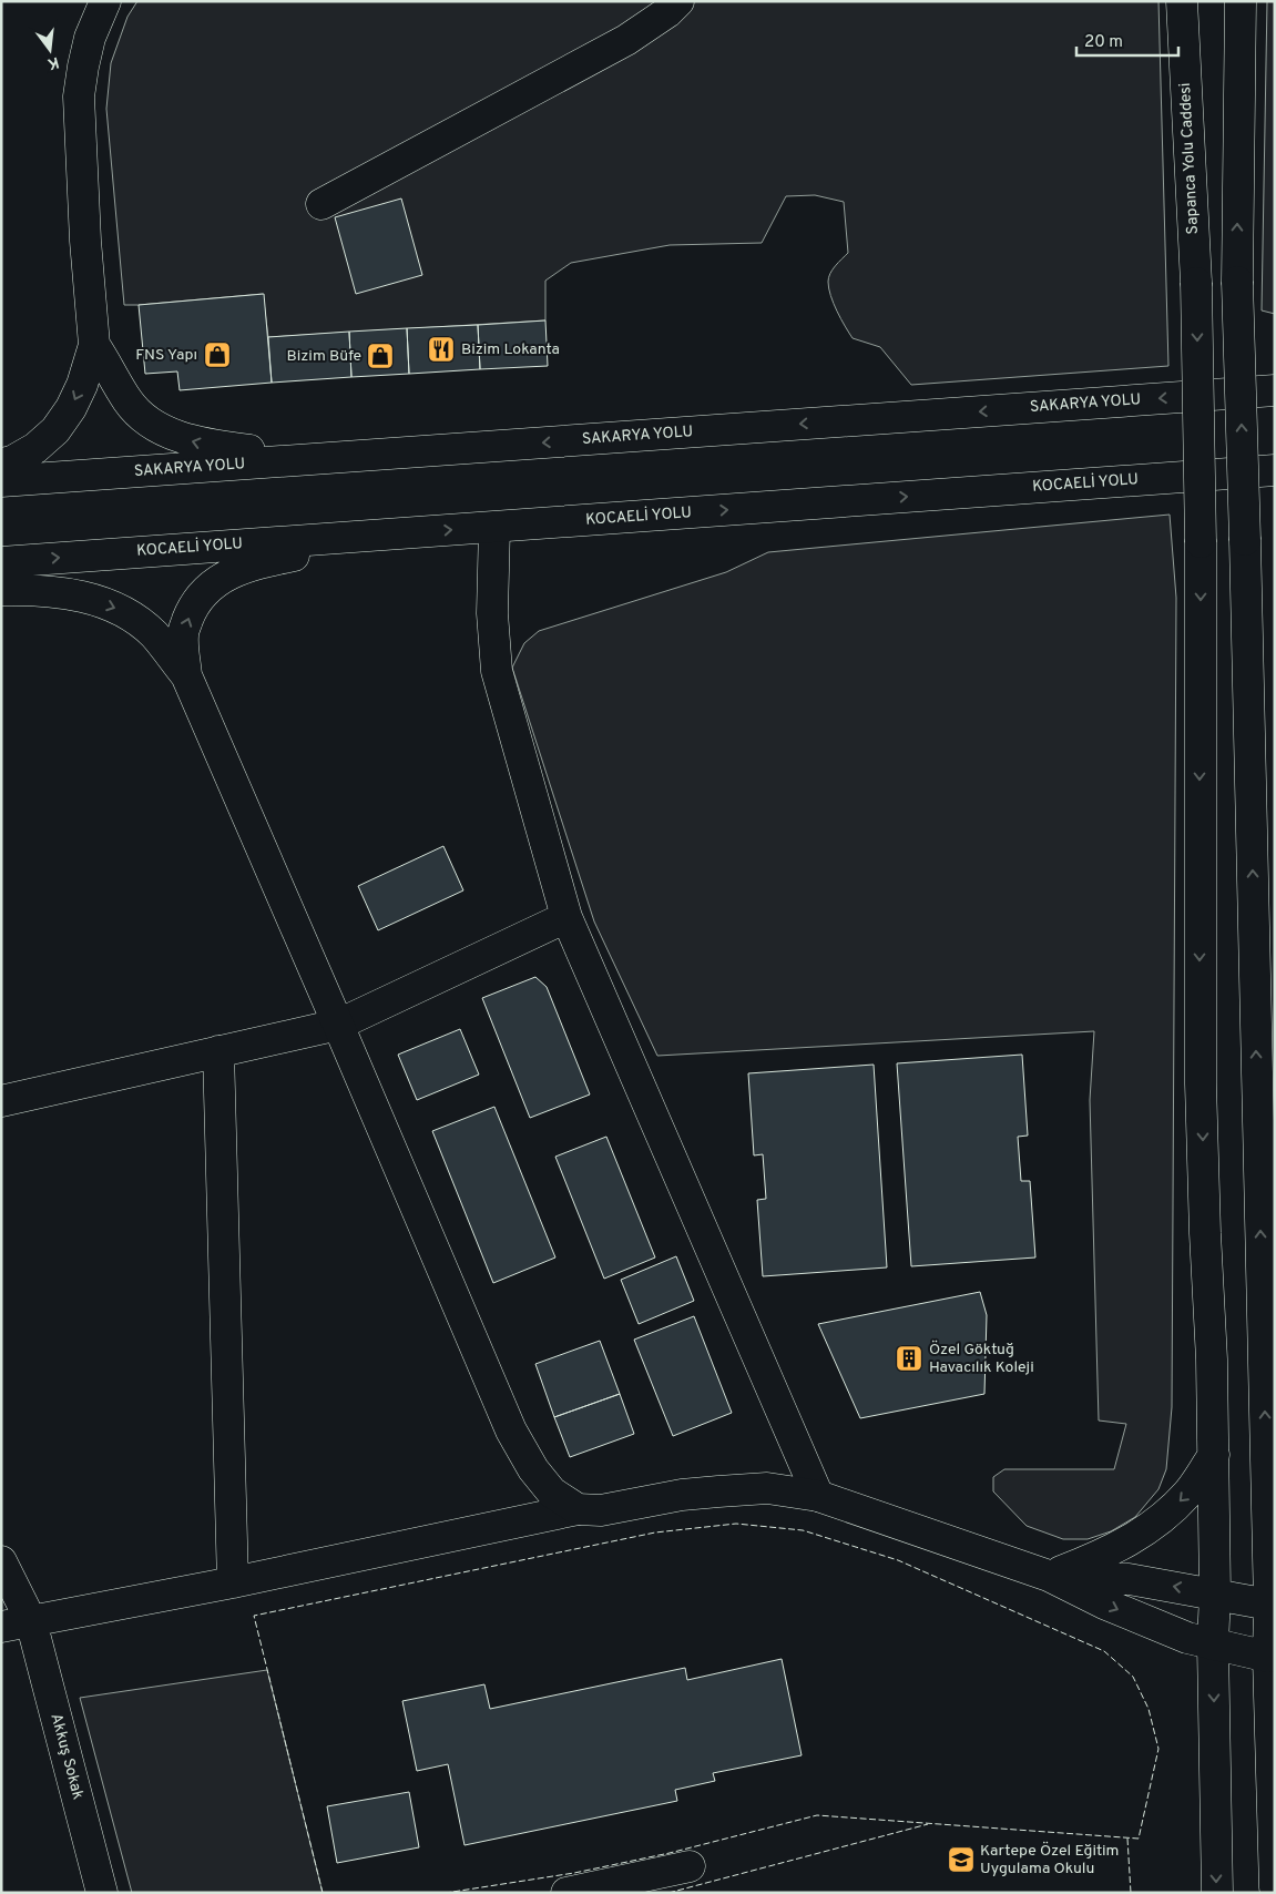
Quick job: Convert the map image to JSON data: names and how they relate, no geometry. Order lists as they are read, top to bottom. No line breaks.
{"streets":{"main road":["Sapanca Yolu Caddesi","SAKARYA YOLU","KOCAELİ YOLU","Akkuş Sokak"]},"one_way":["SAKARYA YOLU","KOCAELİ YOLU"],"places":{"restaurant":["Bizim Lokanta"],"shop":["FNS Yapı","Bizim Büfe"],"building":["Özel Göktuğ Havacılık Koleji"],"school or university":["Kartepe Özel Eğitim Uygulama Okulu"]},"scale_bar":"20 m","north":"bottom"}
